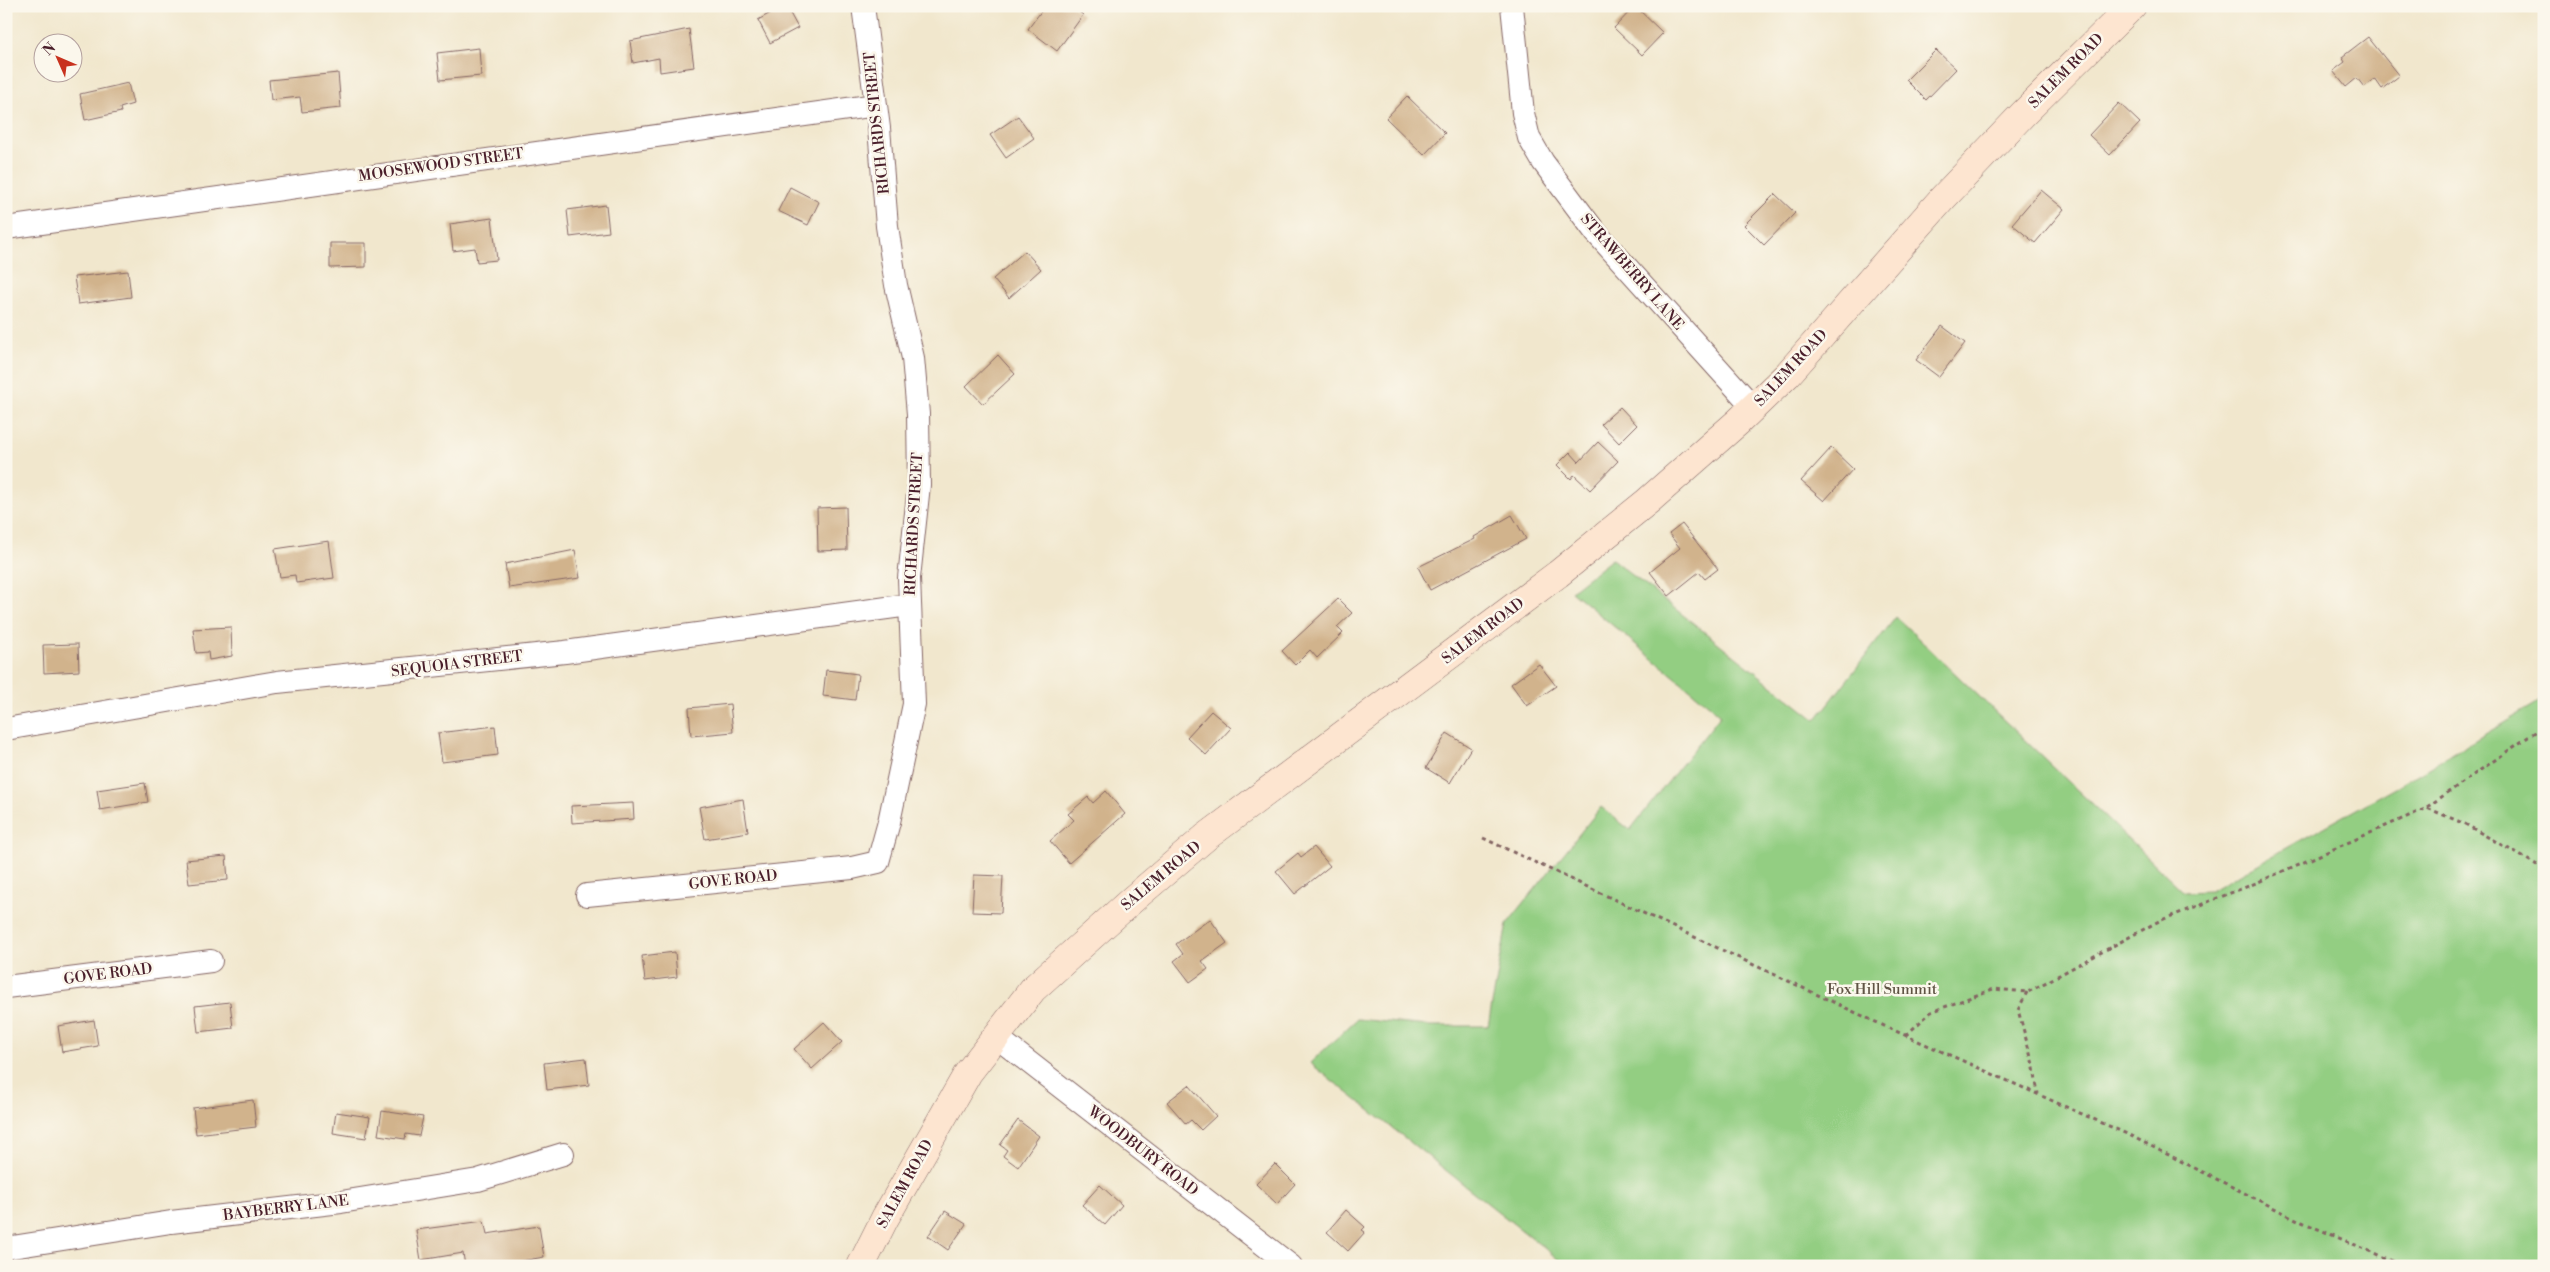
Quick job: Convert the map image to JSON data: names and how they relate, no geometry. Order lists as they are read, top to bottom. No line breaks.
{"streets":{"main road":["SALEM ROAD"],"street":["RICHARDS STREET","MOOSEWOOD STREET","STRAWBERRY LANE","SEQUOIA STREET","GOVE ROAD","WOODBURY ROAD","BAYBERRY LANE"]},"crossings":[["SALEM ROAD","STRAWBERRY LANE"],["SALEM ROAD","WOODBURY ROAD"],["RICHARDS STREET","MOOSEWOOD STREET"],["RICHARDS STREET","SEQUOIA STREET"],["RICHARDS STREET","GOVE ROAD"]],"parks":["Fox Hill Summit"],"north":"top left"}
